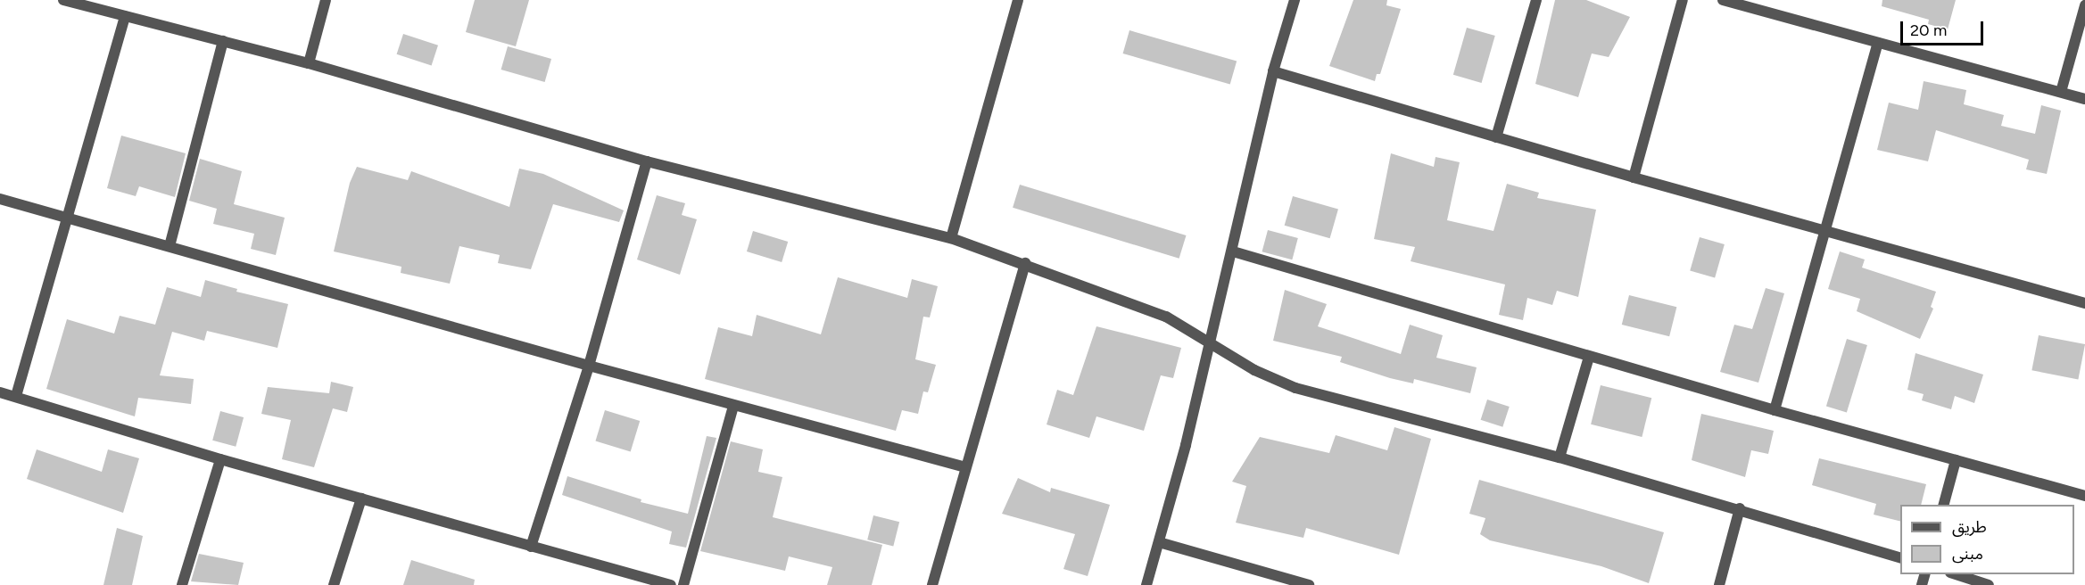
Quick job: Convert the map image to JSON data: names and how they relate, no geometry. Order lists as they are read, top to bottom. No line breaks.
{"legend":["طريق","مبنى"],"scale_bar":"20 m"}
